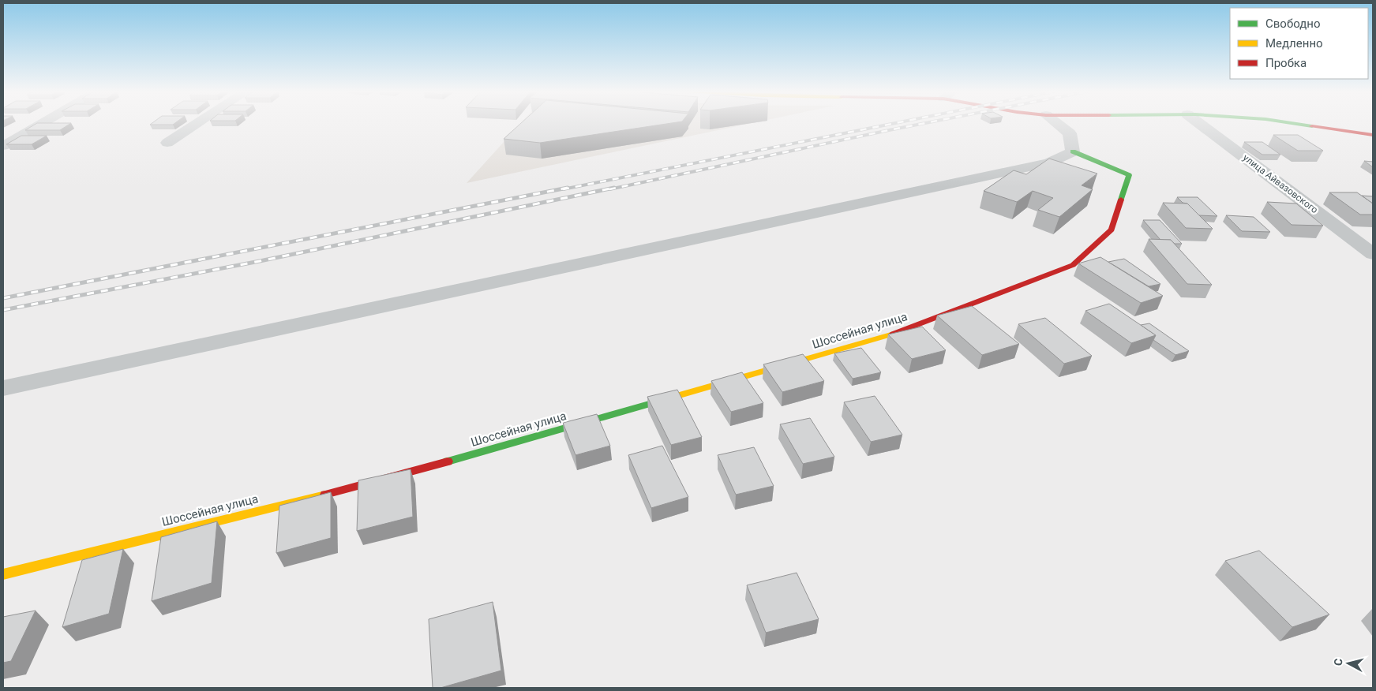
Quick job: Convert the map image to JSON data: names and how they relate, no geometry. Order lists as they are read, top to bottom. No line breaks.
{"streets":{"street":["улица Айвазовского","Шоссейная улица"]},"legend":["Свободно","Медленно","Пробка"],"north":"left"}
